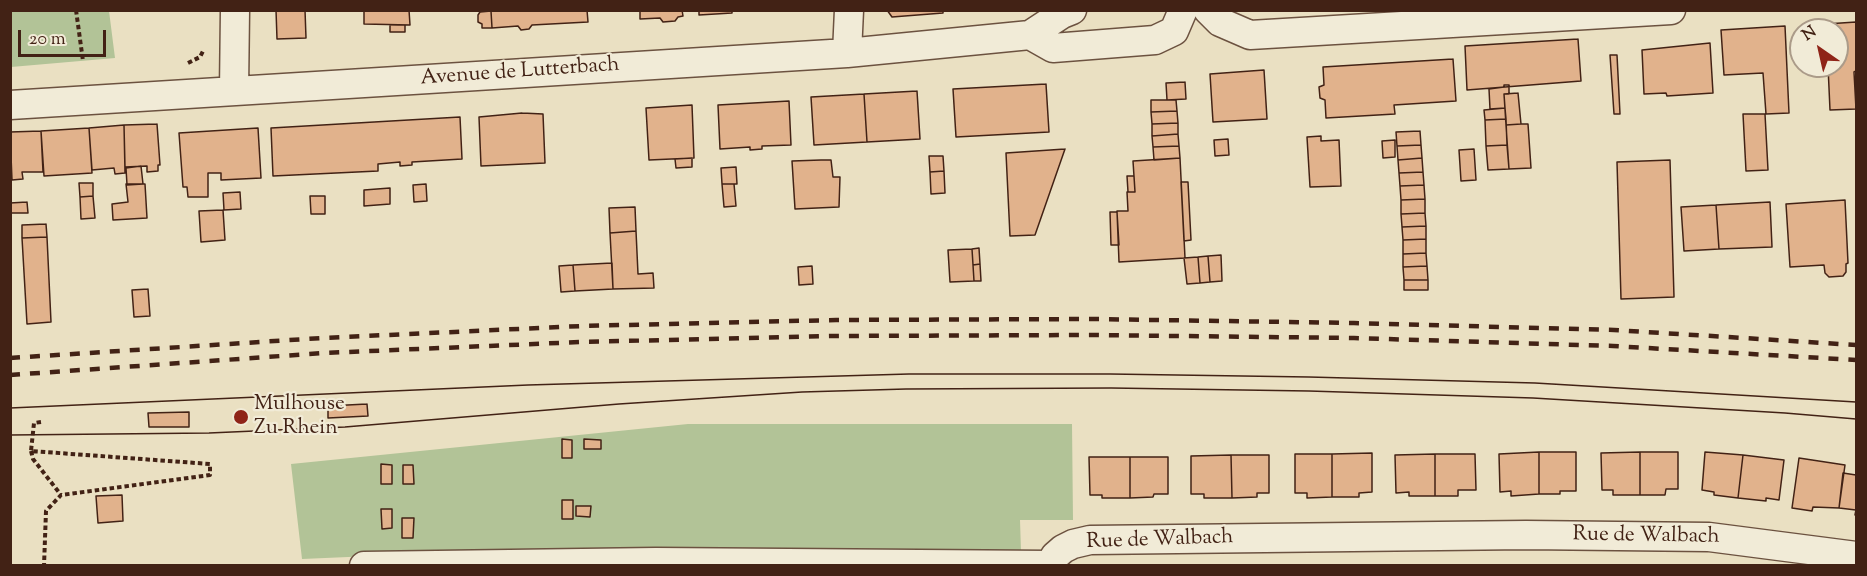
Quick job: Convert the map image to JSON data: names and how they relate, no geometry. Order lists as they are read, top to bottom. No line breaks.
{"streets":{"street":["Avenue de Lutterbach","Rue de Walbach"]},"places":["Mulhouse Zu Rhein"],"scale_bar":"20 m","north":"top left"}
